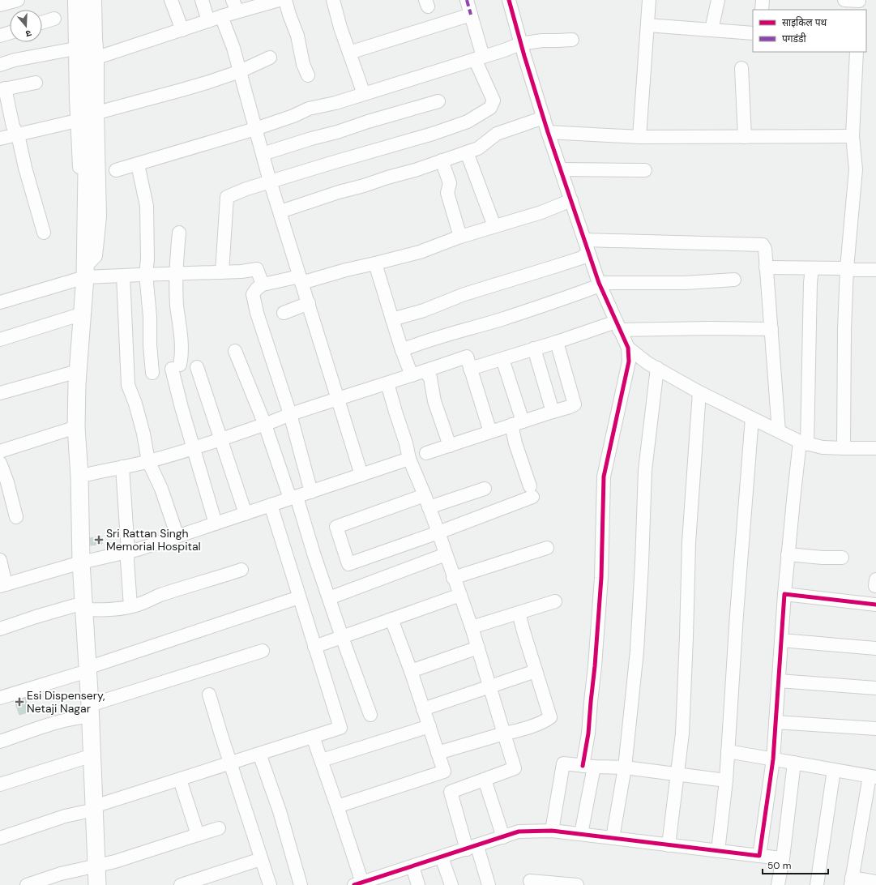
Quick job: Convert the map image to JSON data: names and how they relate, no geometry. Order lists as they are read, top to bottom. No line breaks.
{"places":{"health":["Sri Rattan Singh Memorial Hospital","Esi Dispensery, Netaji Nagar"]},"legend":["साइकिल पथ","पगडंडी"],"scale_bar":"50 m","north":"bottom"}
